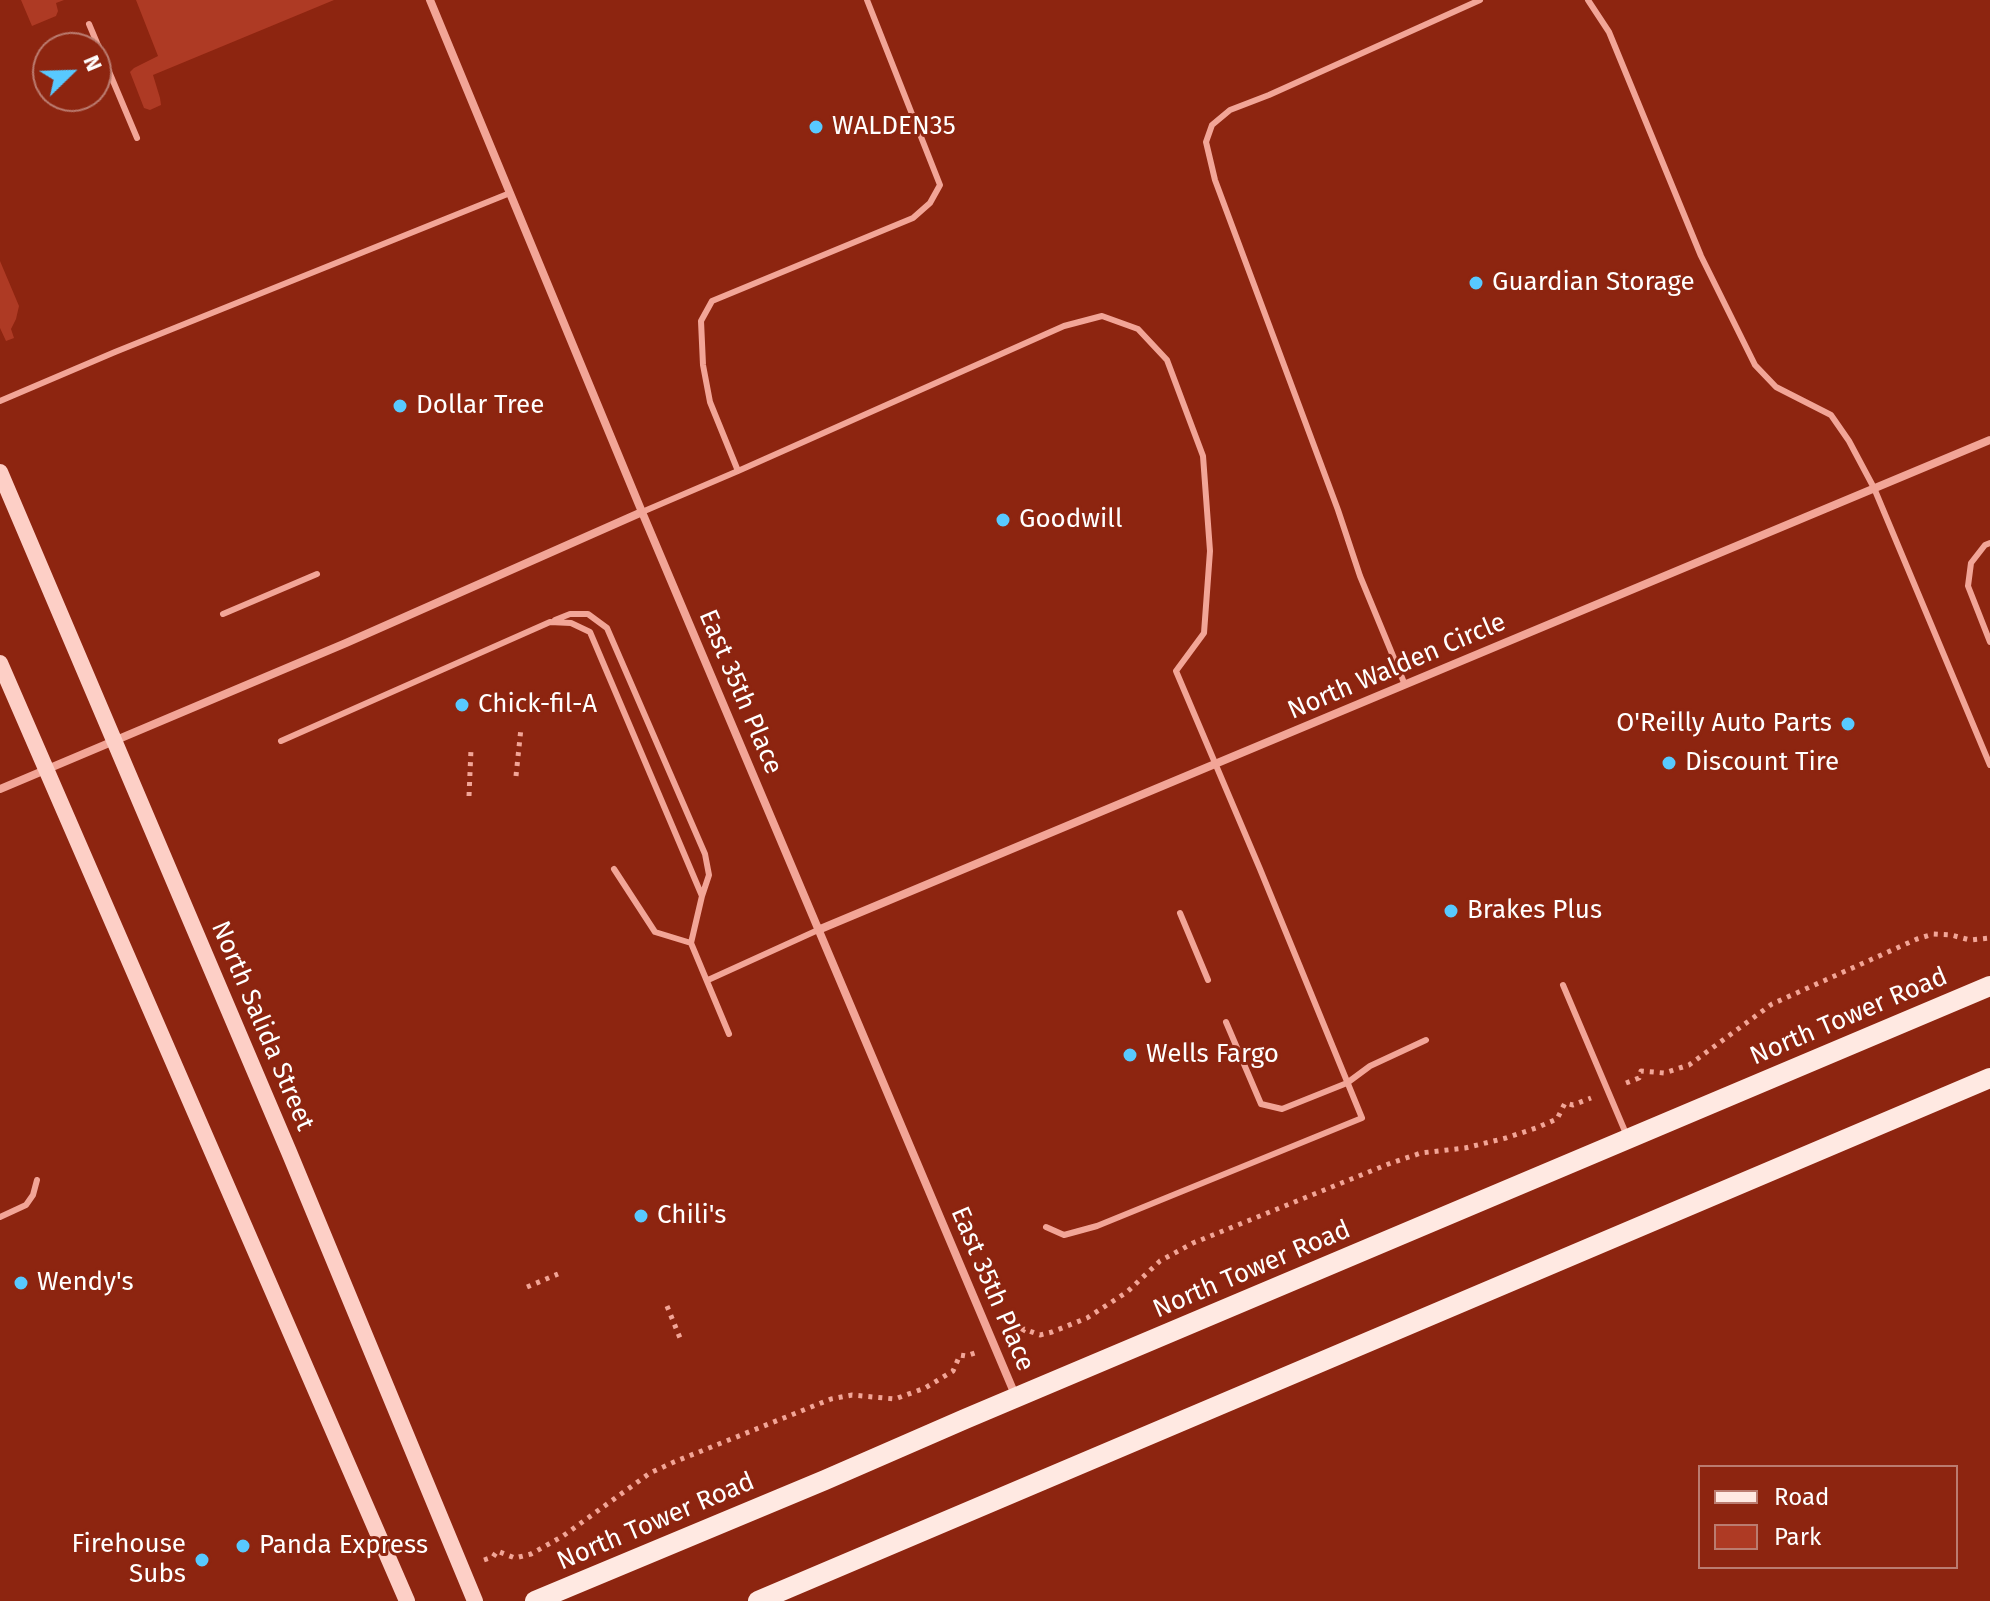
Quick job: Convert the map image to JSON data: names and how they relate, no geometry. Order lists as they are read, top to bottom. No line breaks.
{"streets":{"main road":["North Tower Road"],"street":["North Walden Circle","East 35th Place","North Salida Street"]},"crossings":[["North Walden Circle","East 35th Place"],["East 35th Place","North Tower Road"]],"places":["WALDEN35","Guardian Storage","Dollar Tree","Goodwill","Chick-fil-A","O'Reilly Auto Parts","Discount Tire","Brakes Plus","Wells Fargo","Chili's","Wendy's","Panda Express","Firehouse Subs"],"legend":["Road","Park"],"north":"top right"}
